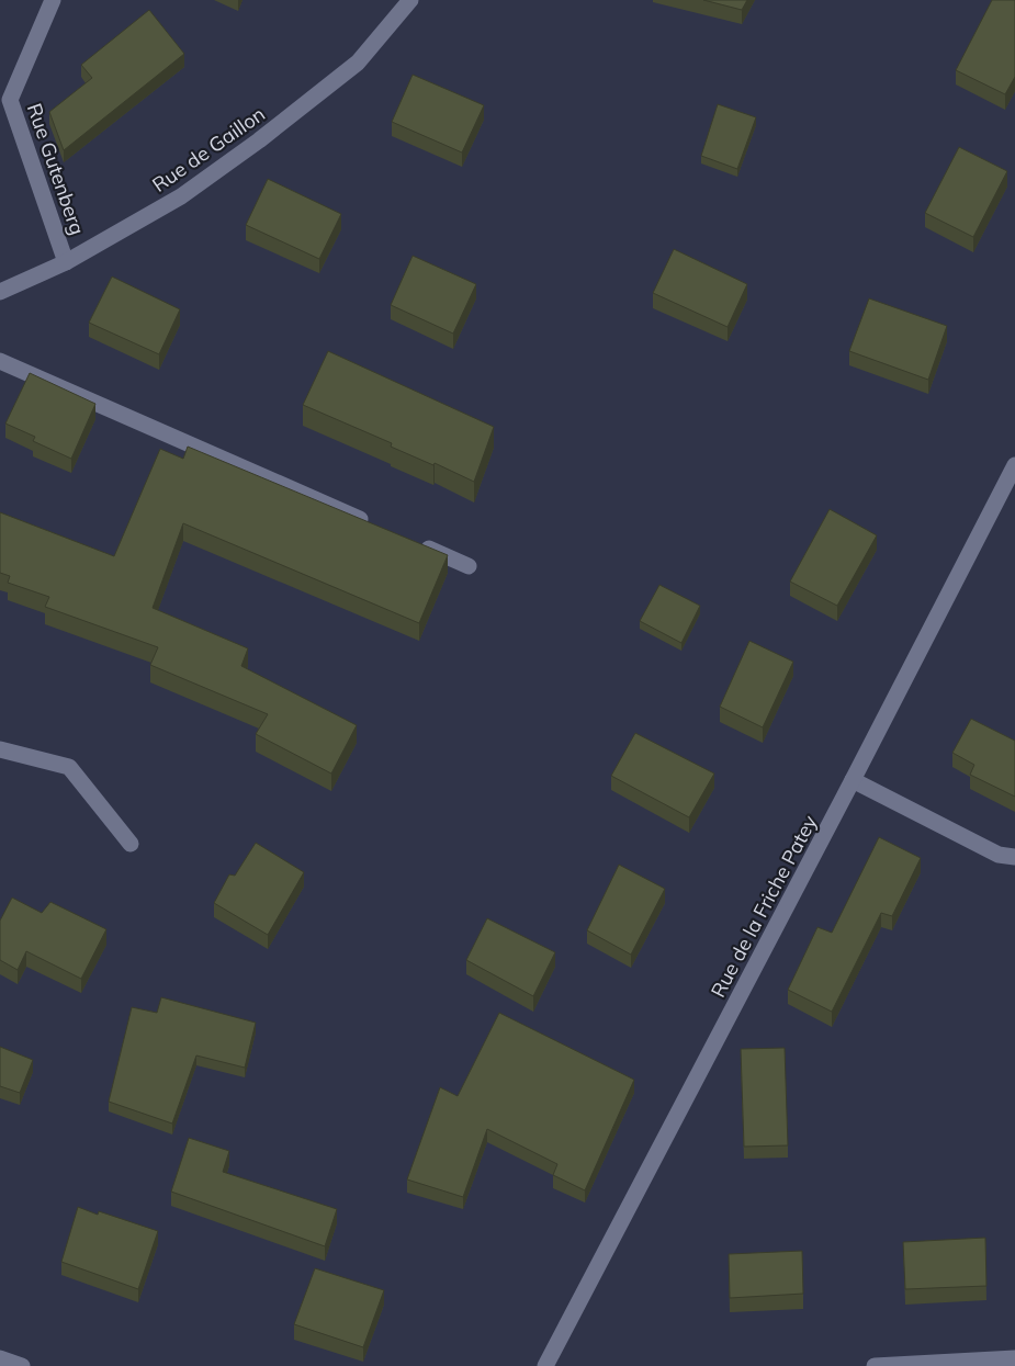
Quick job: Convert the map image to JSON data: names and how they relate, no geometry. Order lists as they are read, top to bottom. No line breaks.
{"streets":{"street":["Rue de Gaillon","Rue Gutenberg","Rue de la Friche Patey"]},"crossings":[["Rue de Gaillon","Rue Gutenberg"]]}
